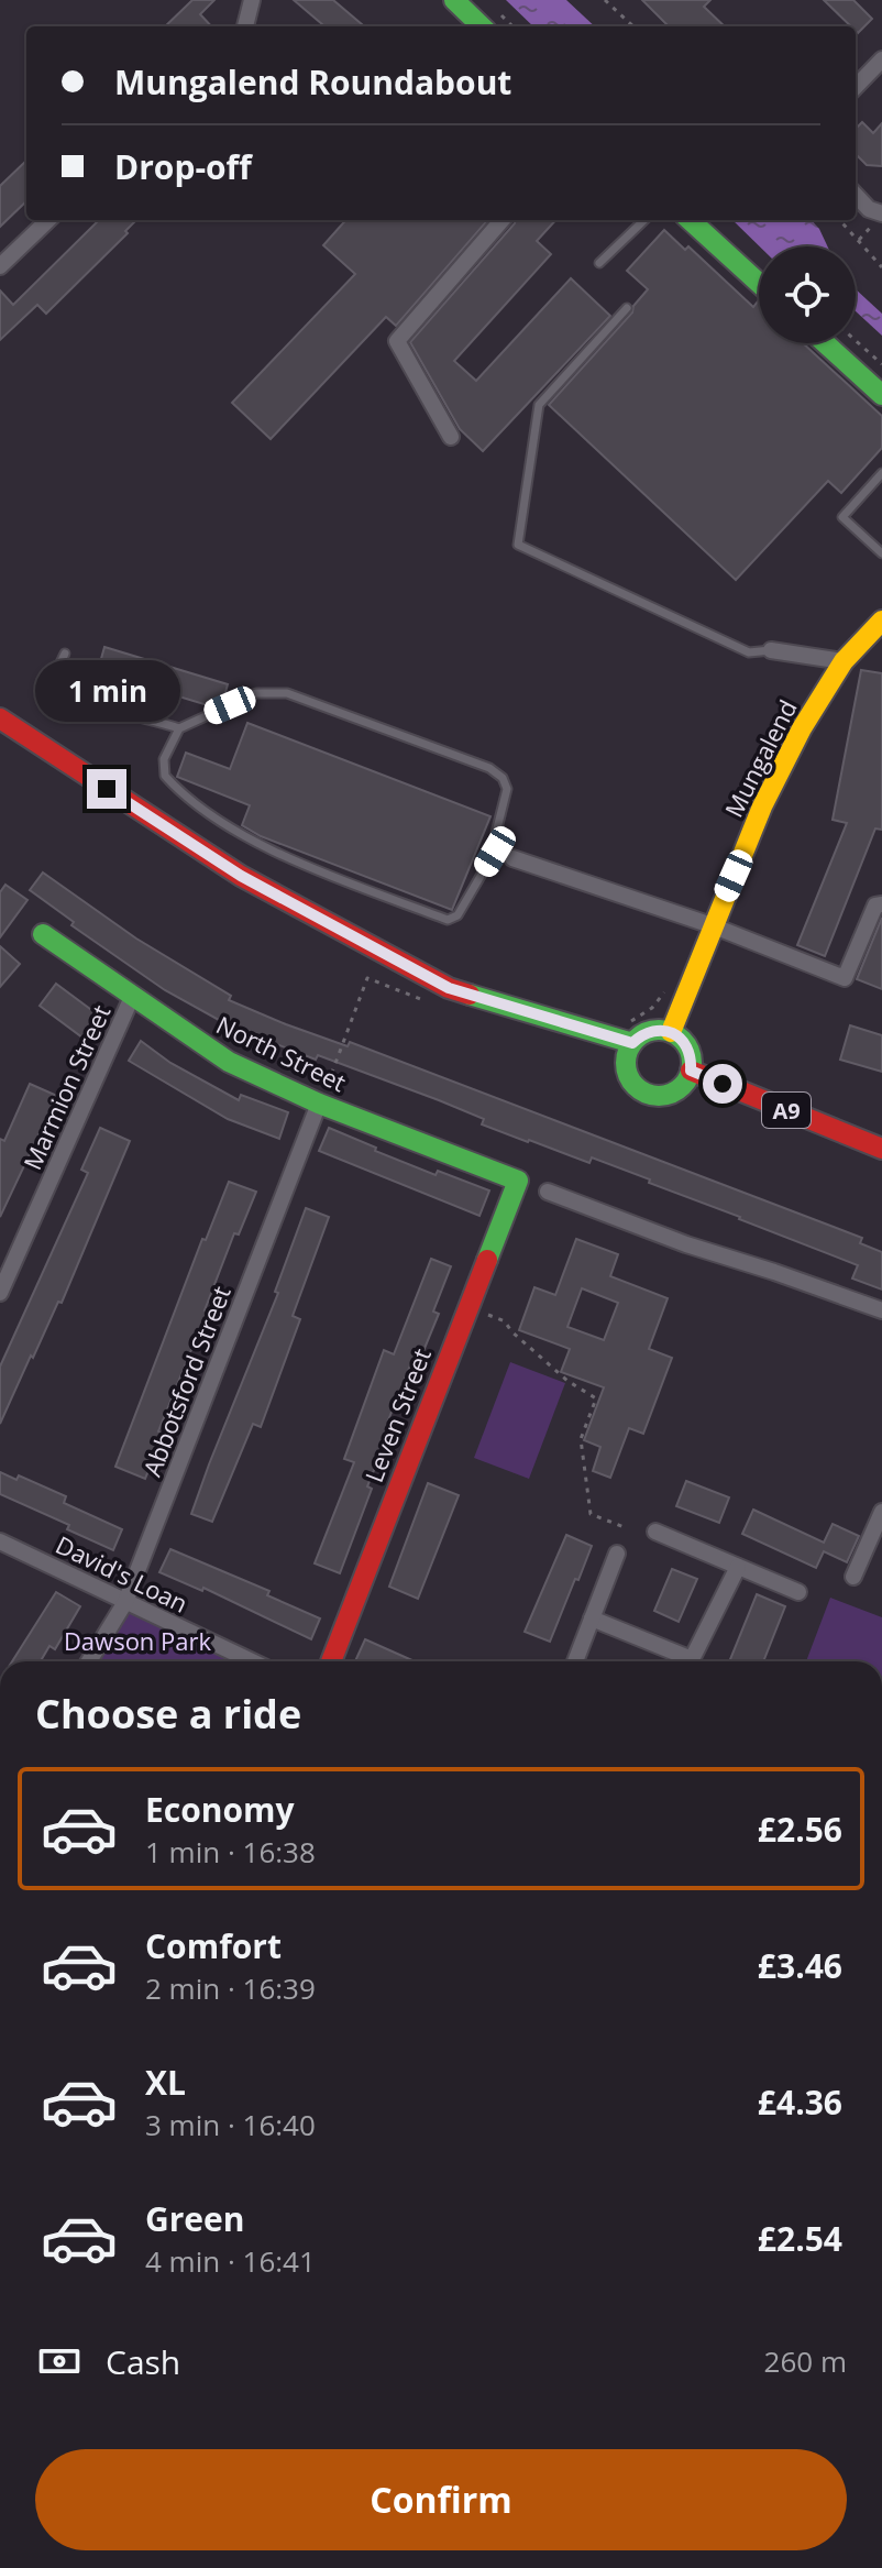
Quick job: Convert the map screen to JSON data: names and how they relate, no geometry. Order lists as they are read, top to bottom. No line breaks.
{"streets":{"street":["Mungalend","North Street","Marmion Street","A9","Abbotsford Street","Leven Street","David's Loan"]},"crossings":[["Mungalend","A9"],["North Street","Marmion Street"],["North Street","Abbotsford Street"],["North Street","Leven Street"],["Abbotsford Street","David's Loan"]],"parks":["Dawson Park"],"page":{"banner":["Mungalend Roundabout","Drop-off"],"bubble":"1 min","heading":"Choose a ride","list":[{"name":"Economy","note":"1 min · 16:38","value":"£2.56"},{"name":"Comfort","note":"2 min · 16:39","value":"£3.46"},{"name":"XL","note":"3 min · 16:40","value":"£4.36"},{"name":"Green","note":"4 min · 16:41","value":"£2.54"}],"pay":["Cash","260 m"],"buttons":"Confirm"}}
